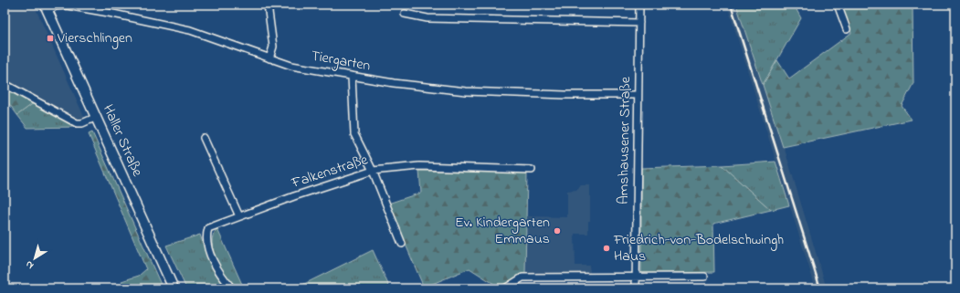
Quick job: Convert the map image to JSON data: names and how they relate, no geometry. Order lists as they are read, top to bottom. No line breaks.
{"streets":{"main road":["Haller Straße"],"street":["Tiergarten","Amshausener Straße","Falkenstraße"]},"crossings":[["Tiergarten","Haller Straße"],["Tiergarten","Amshausener Straße"]],"places":{"transit":["Vierschlingen"],"other":["Ev. Kindergarten Emmaus","Friedrich-von-Bodelschwingh Haus"]},"north":"bottom left"}
